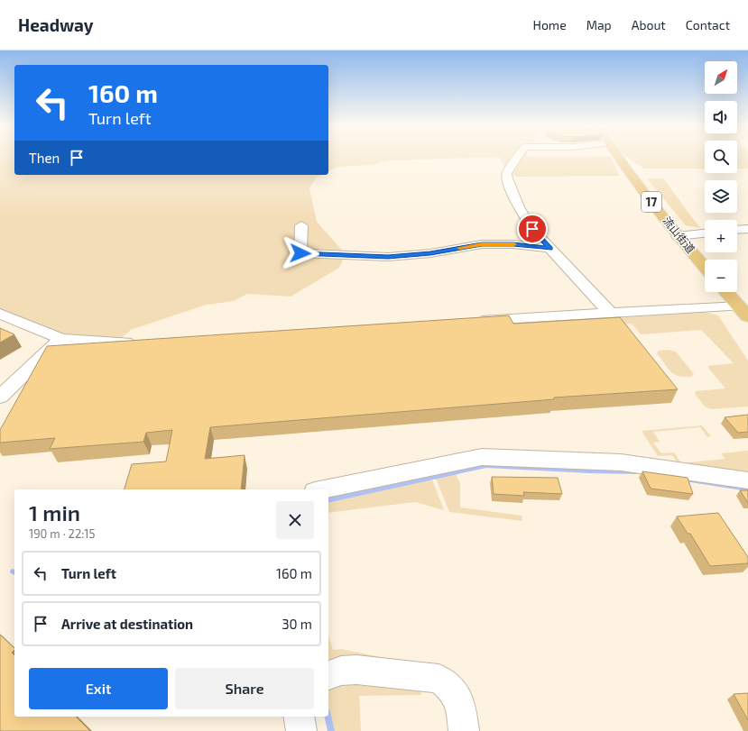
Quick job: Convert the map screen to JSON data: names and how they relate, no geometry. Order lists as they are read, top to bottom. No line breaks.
{"streets":{"main road":["17","流山街道"]},"north":"top right","page":{"header":"Headway","nav":["Home","Map","About","Contact"],"map_buttons":["+","−"],"turn":["160 m","Turn left"],"then":"Then","heading":["1 min","190 m · 22:15"],"list":[{"name":"Turn left","value":"160 m"},{"name":"Arrive at destination","value":"30 m"}],"buttons":["Exit","Share"]}}
